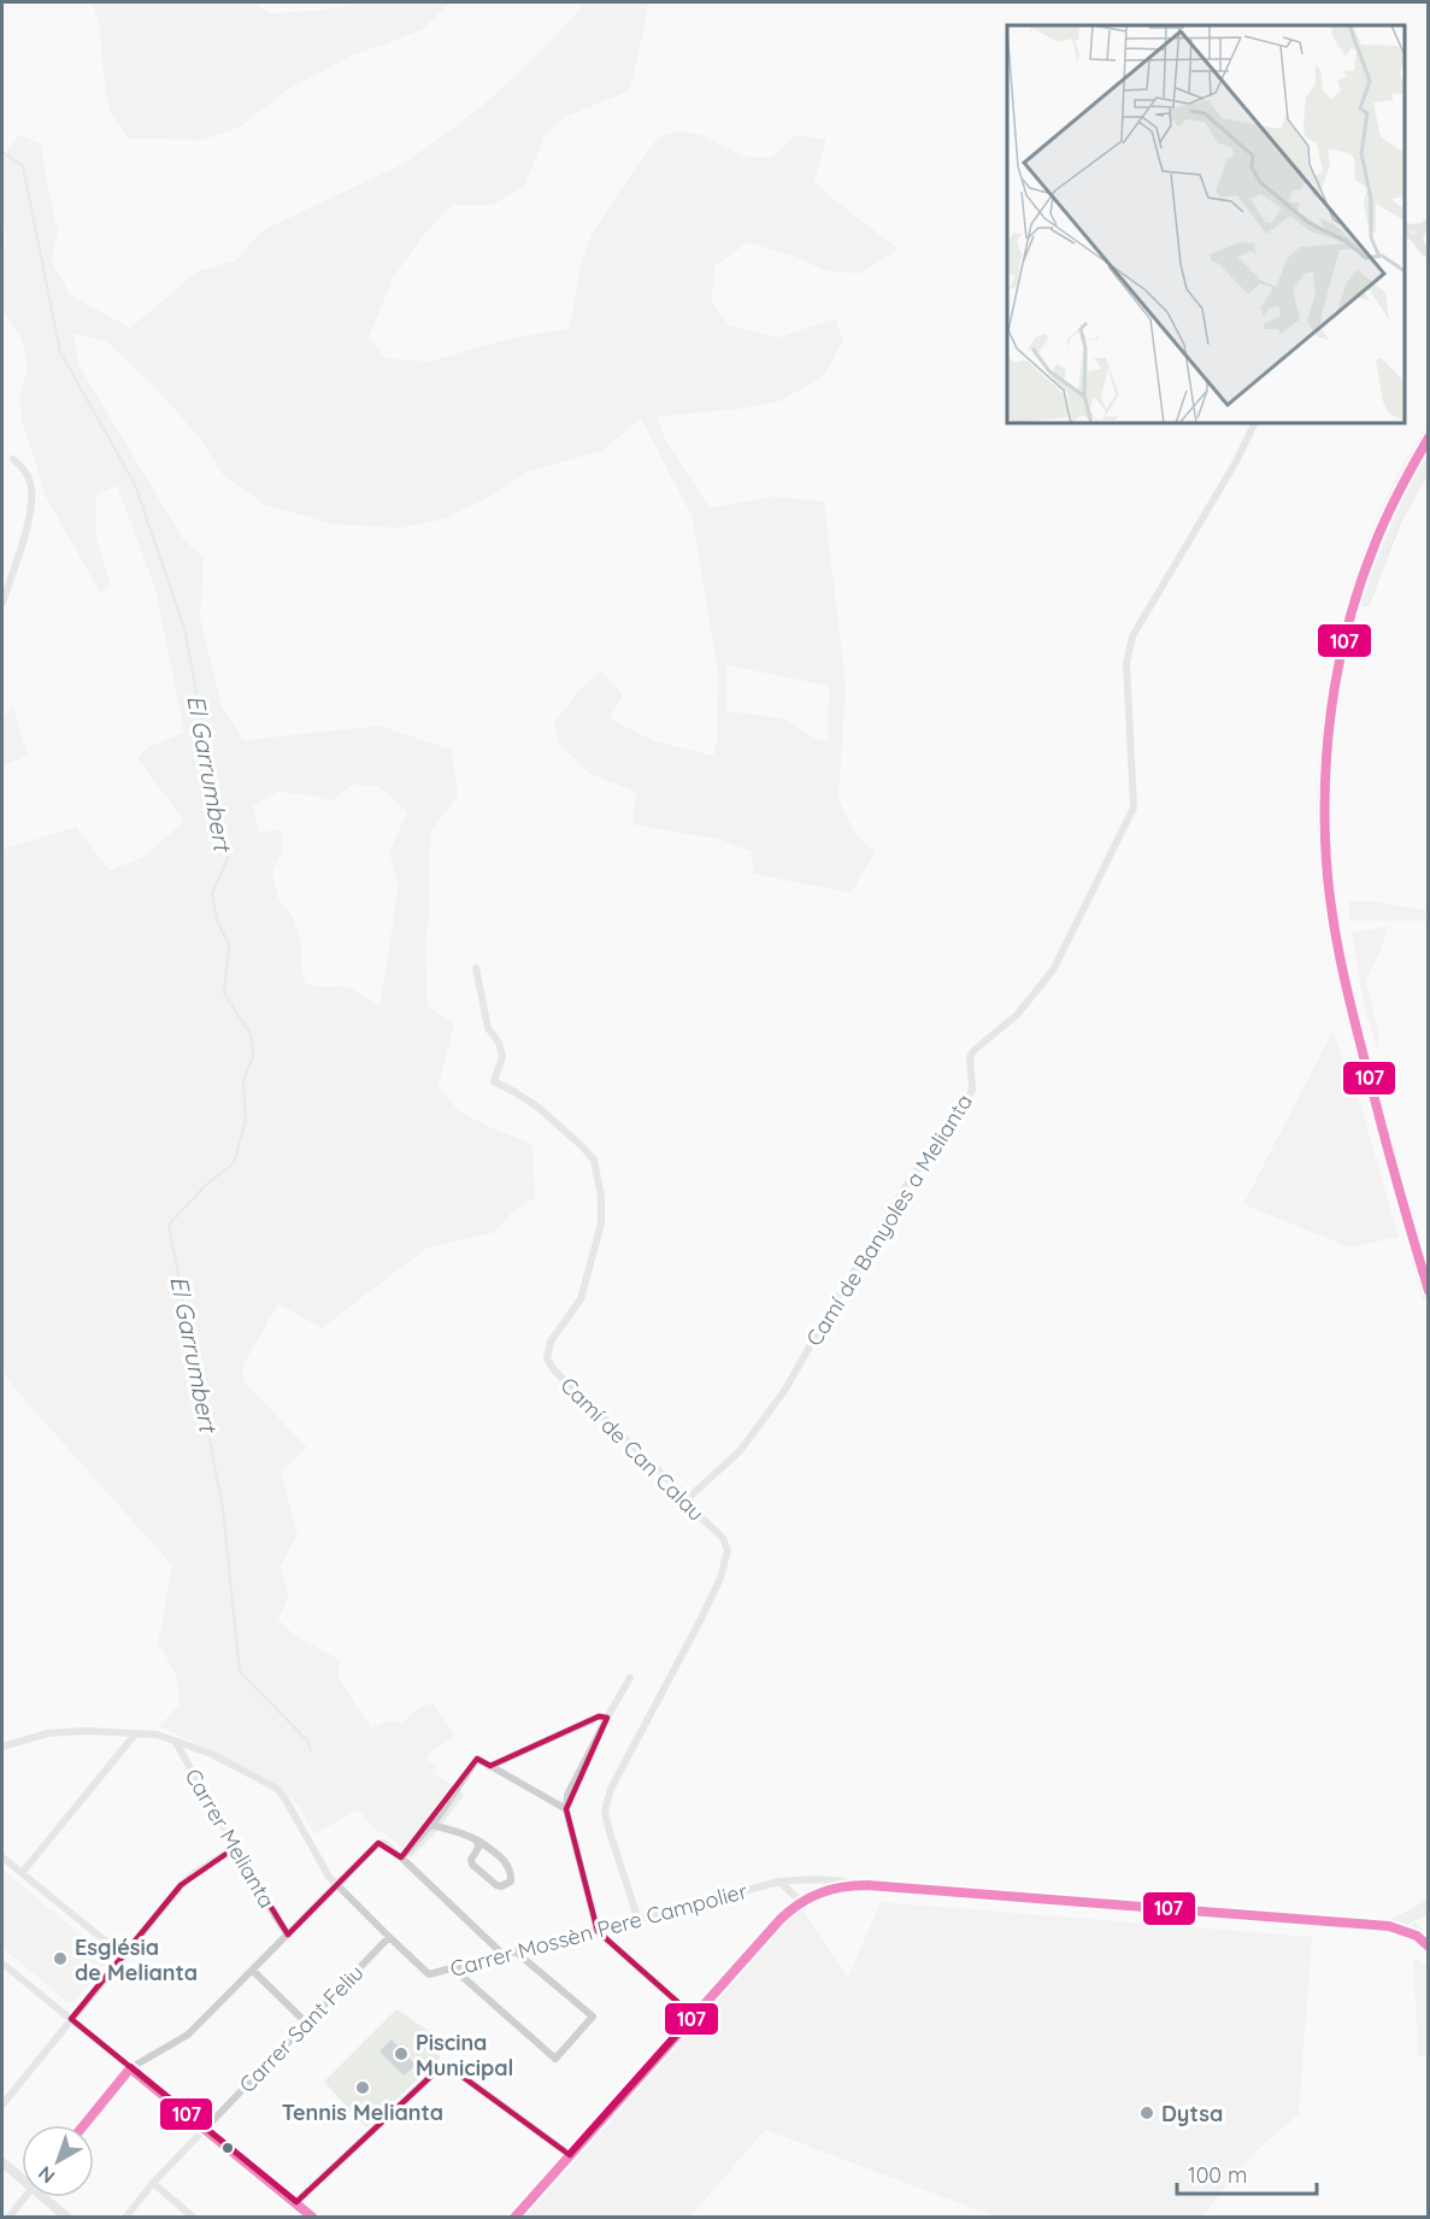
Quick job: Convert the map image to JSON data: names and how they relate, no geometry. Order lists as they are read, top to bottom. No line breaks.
{"streets":{"street":["Camí de Banyoles a Melianta","Camí de Can Calau","Carrer Melianta","Carrer Mossèn Pere Campolier","Carrer Sant Feliu"]},"crossings":[["Camí de Banyoles a Melianta","Camí de Can Calau"],["Camí de Can Calau","Carrer Mossèn Pere Campolier"],["Carrer Melianta","Carrer Mossèn Pere Campolier"],["Carrer Mossèn Pere Campolier","Carrer Sant Feliu"]],"water":["El Garrumbert"],"places":["Església de Melianta","Piscina Municipal","Tennis Melianta","Dytsa"],"lines":["transit line 107"],"scale_bar":"100 m","north":"bottom left"}
